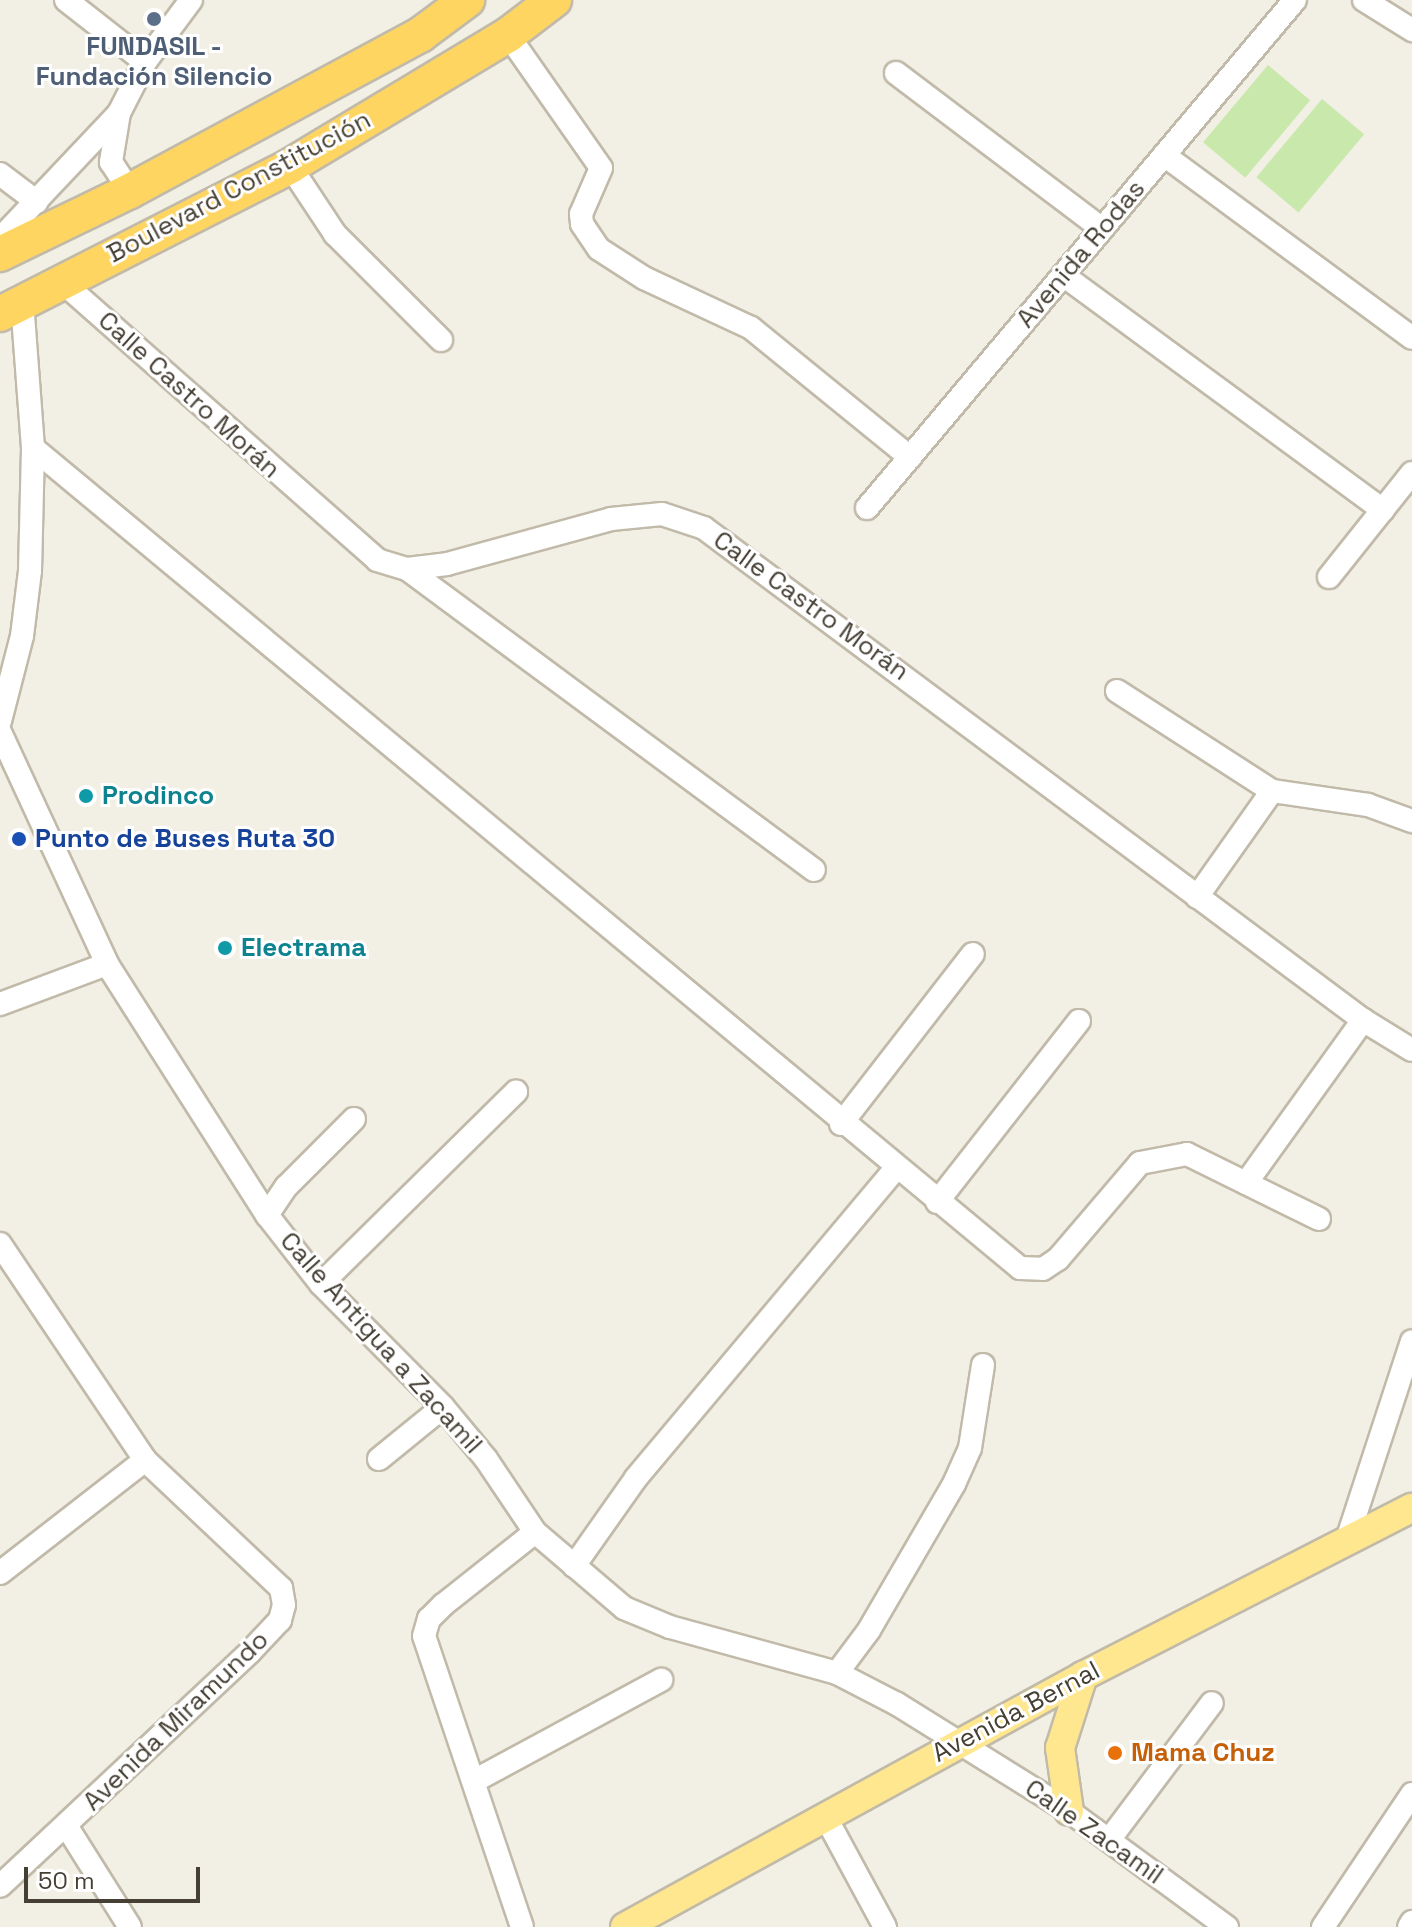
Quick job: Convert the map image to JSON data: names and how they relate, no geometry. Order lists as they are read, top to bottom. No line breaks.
{"streets":{"highway":["Boulevard Constitución"],"main road":["Avenida Bernal"],"street":["Avenida Rodas","Calle Castro Morán","Calle Antigua a Zacamil","Avenida Miramundo","Calle Zacamil"]},"crossings":[["Boulevard Constitución","Calle Castro Morán"],["Calle Antigua a Zacamil","Avenida Bernal"],["Calle Antigua a Zacamil","Calle Zacamil"],["Avenida Bernal","Calle Zacamil"]],"places":["FUNDASIL - Fundación Silencio","Prodinco","Punto de Buses Ruta 30","Electrama","Mama Chuz"],"scale_bar":"50 m"}
